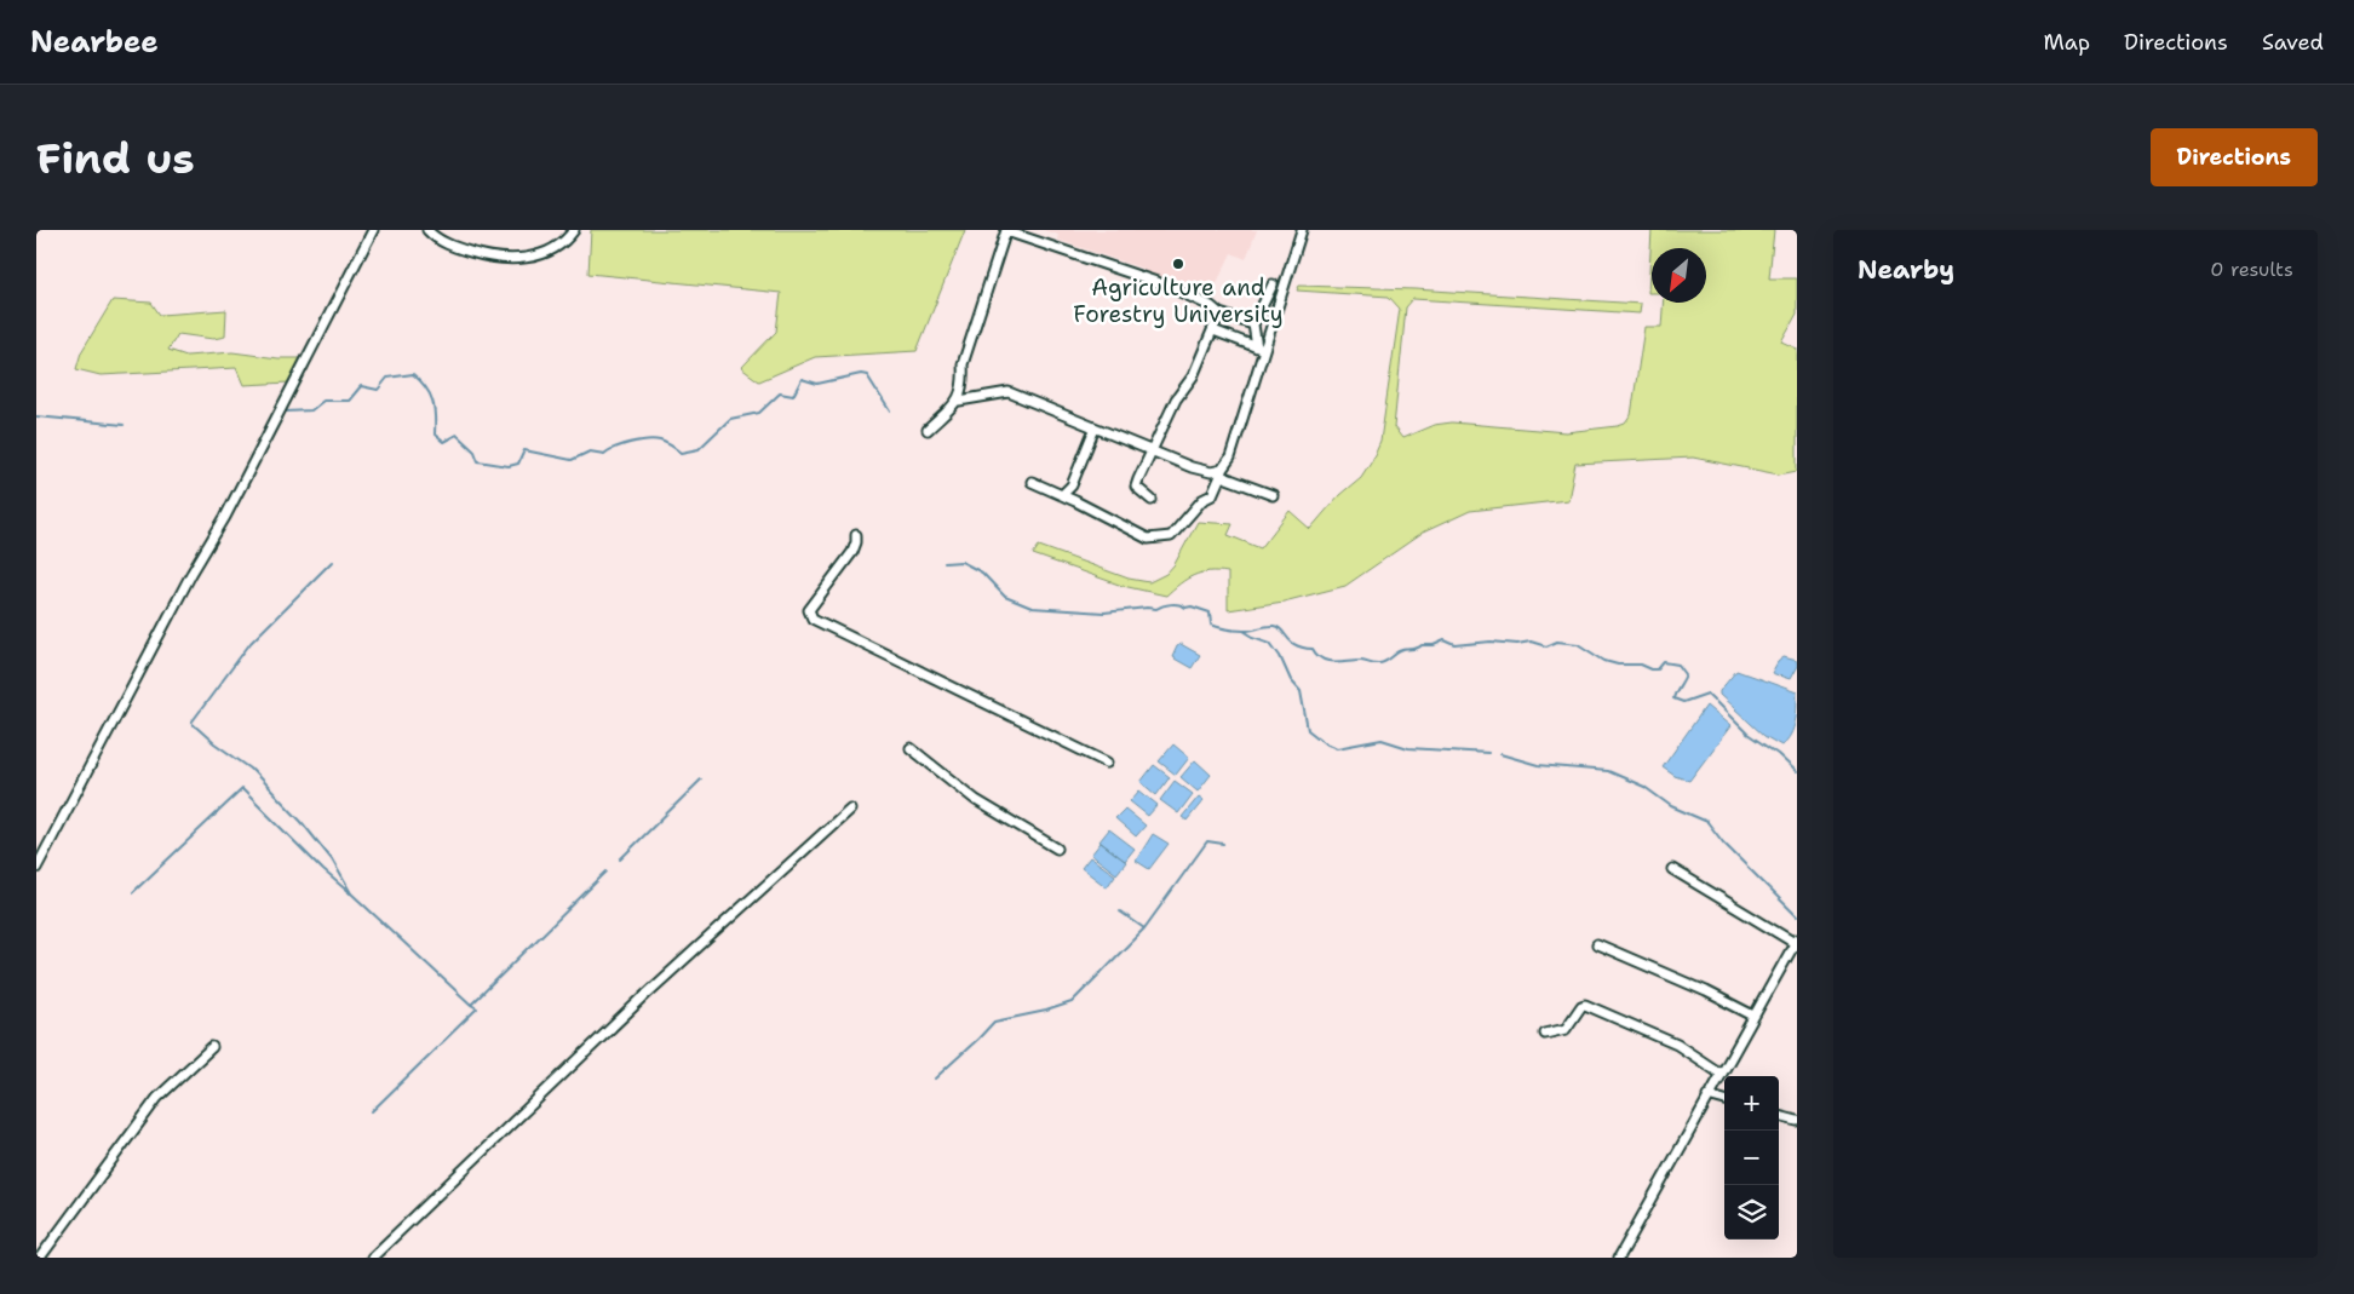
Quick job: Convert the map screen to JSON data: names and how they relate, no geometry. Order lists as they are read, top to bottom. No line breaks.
{"places":["Agriculture and Forestry University"],"north":"bottom left","page":{"header":"Nearbee","nav":["Map","Directions","Saved"],"buttons":"Directions","title":"Find us","heading":["Nearby","0 results"],"map_buttons":["+","−"]}}
